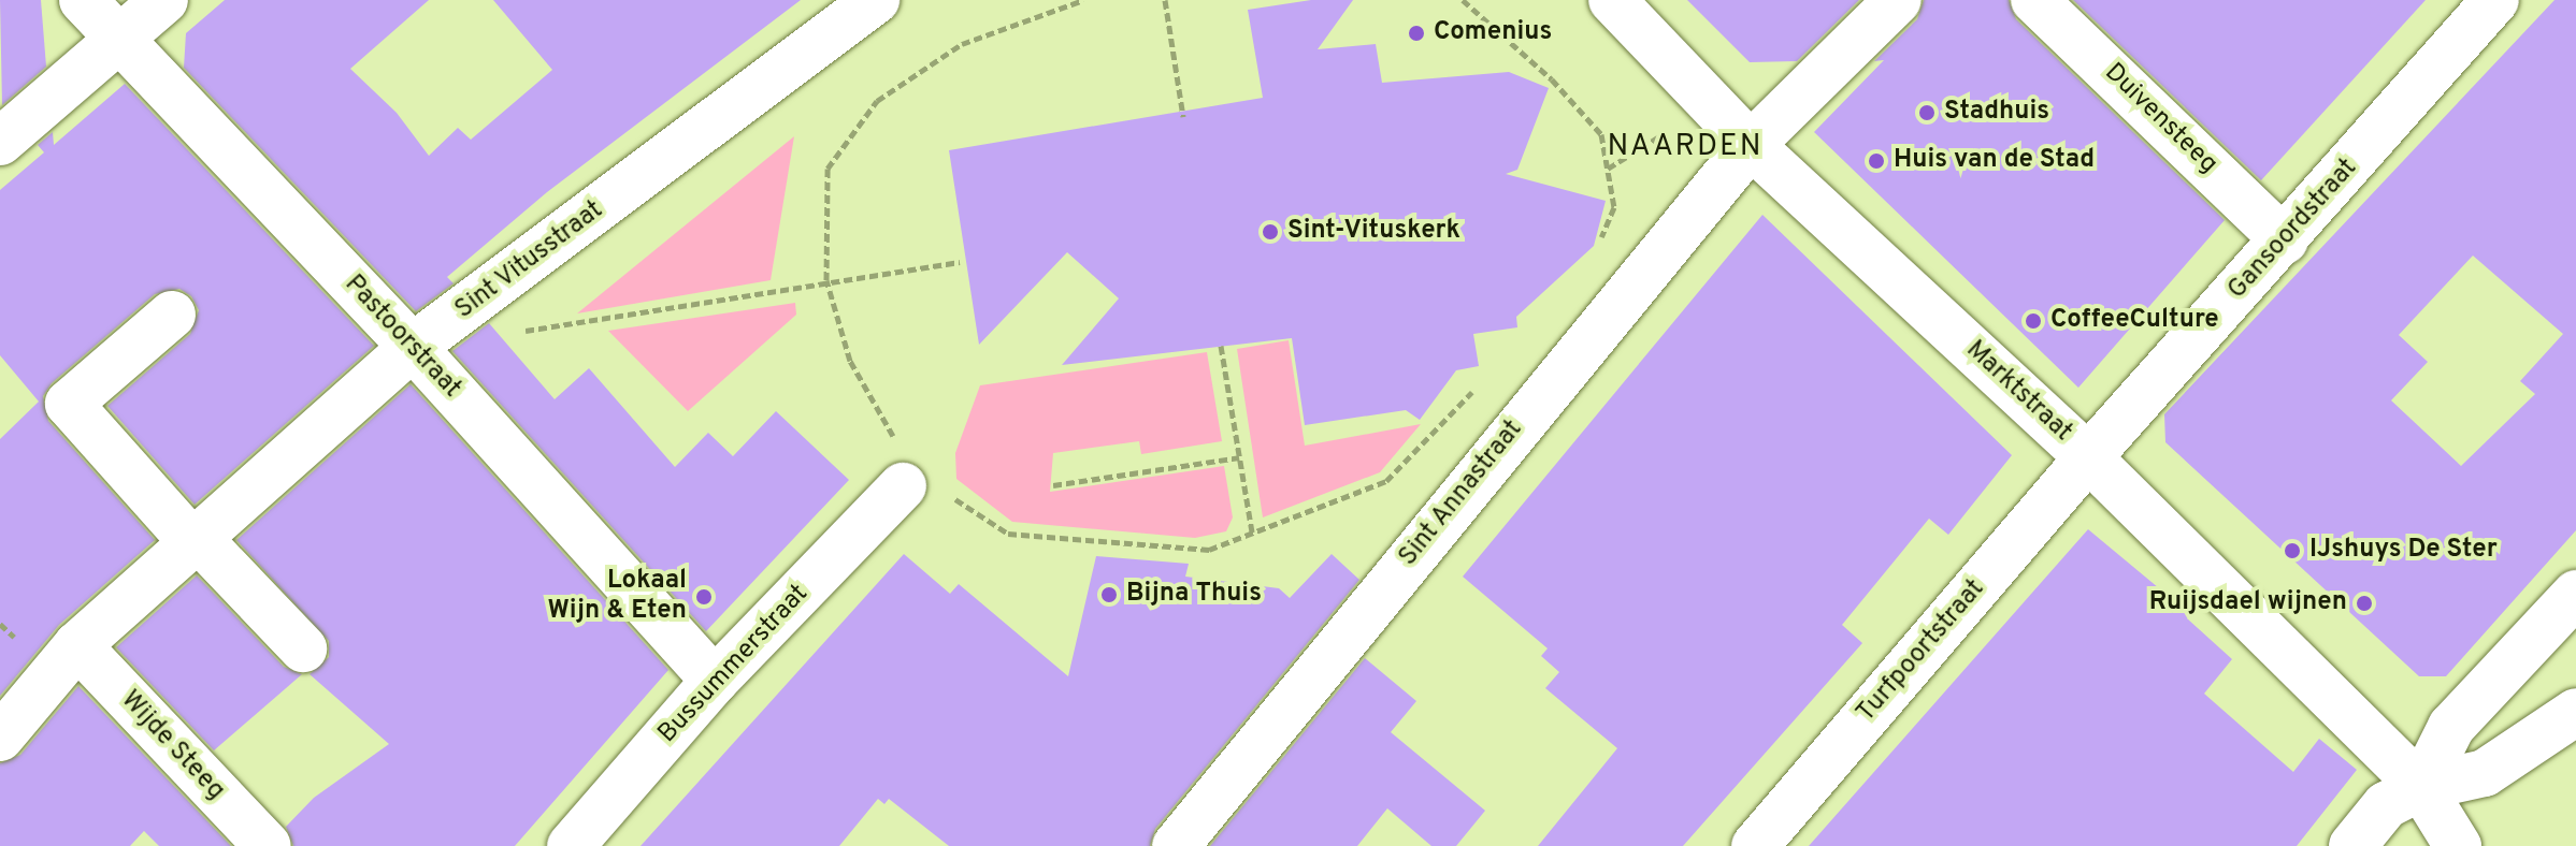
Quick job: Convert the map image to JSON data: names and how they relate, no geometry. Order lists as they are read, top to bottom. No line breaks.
{"streets":{"street":["Duivensteeg","Gansoordstraat","Sint Vitusstraat","Pastoorstraat","Marktstraat","Sint Annastraat","Turfpoortstraat","Bussummerstraat","Wijde Steeg"]},"crossings":[["Duivensteeg","Gansoordstraat"],["Gansoordstraat","Marktstraat"],["Gansoordstraat","Turfpoortstraat"],["Sint Vitusstraat","Pastoorstraat"],["Sint Vitusstraat","Wijde Steeg"],["Pastoorstraat","Bussummerstraat"],["Marktstraat","Sint Annastraat"],["Marktstraat","Turfpoortstraat"]],"districts":["NAARDEN"],"places":["Comenius","Stadhuis","Huis van de Stad","Sint-Vituskerk","CoffeeCulture","IJshuys De Ster","Bijna Thuis","Lokaal Wijn & Eten","Ruijsdael wijnen"]}
